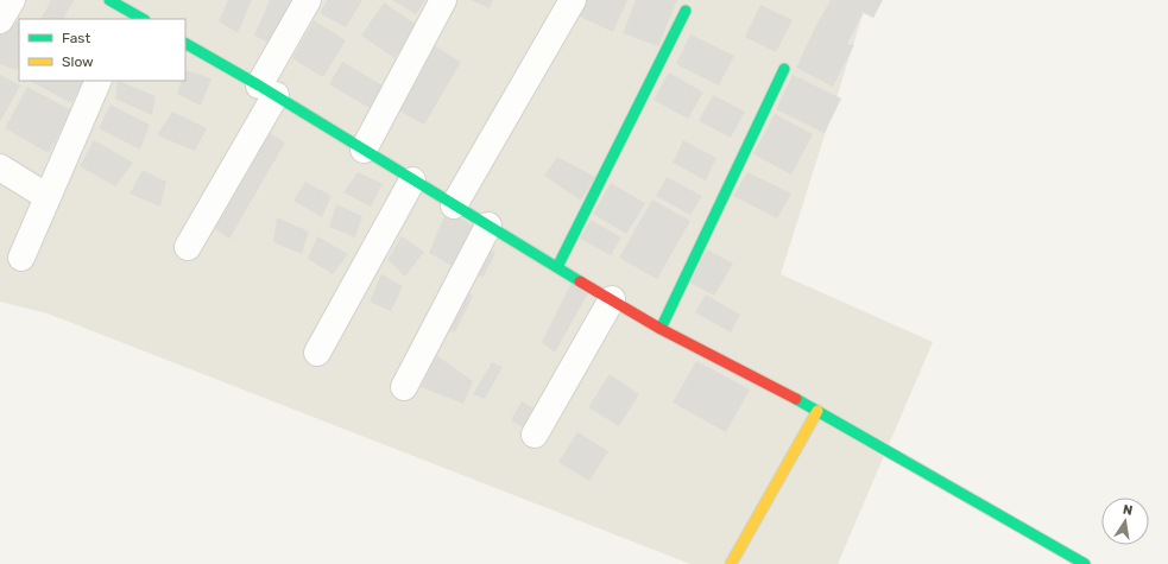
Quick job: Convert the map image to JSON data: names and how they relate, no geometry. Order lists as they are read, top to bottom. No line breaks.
{"legend":["Fast","Slow"],"north":"top"}
